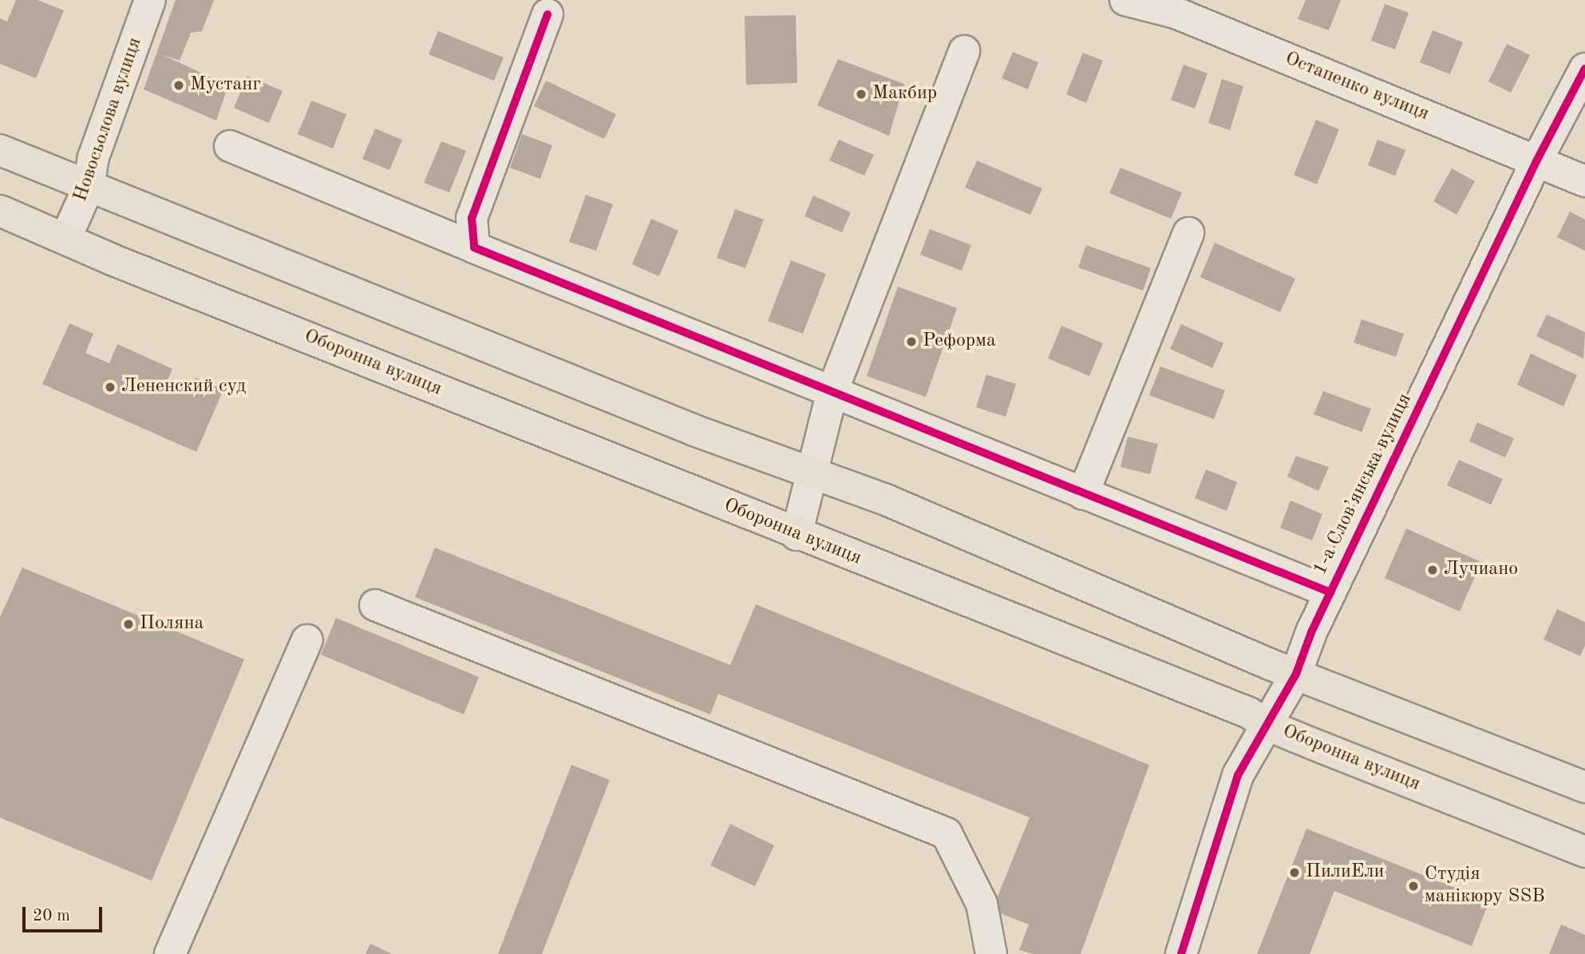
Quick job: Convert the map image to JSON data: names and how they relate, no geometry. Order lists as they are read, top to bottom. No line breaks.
{"streets":{"main road":["Оборонна вулиця"],"street":["Остапенко вулиця","Новосьолова вулиця","1-а Слов’янська вулиця"]},"crossings":[["Остапенко вулиця","1-а Слов’янська вулиця"],["Новосьолова вулиця","Оборонна вулиця"],["Оборонна вулиця","1-а Слов’янська вулиця"]],"places":["Мустанг","Макбир","Реформа","Лененский суд","Лучиано","Поляна","ПилиЕли","Студія манікюру SSB"],"scale_bar":"20 m"}
